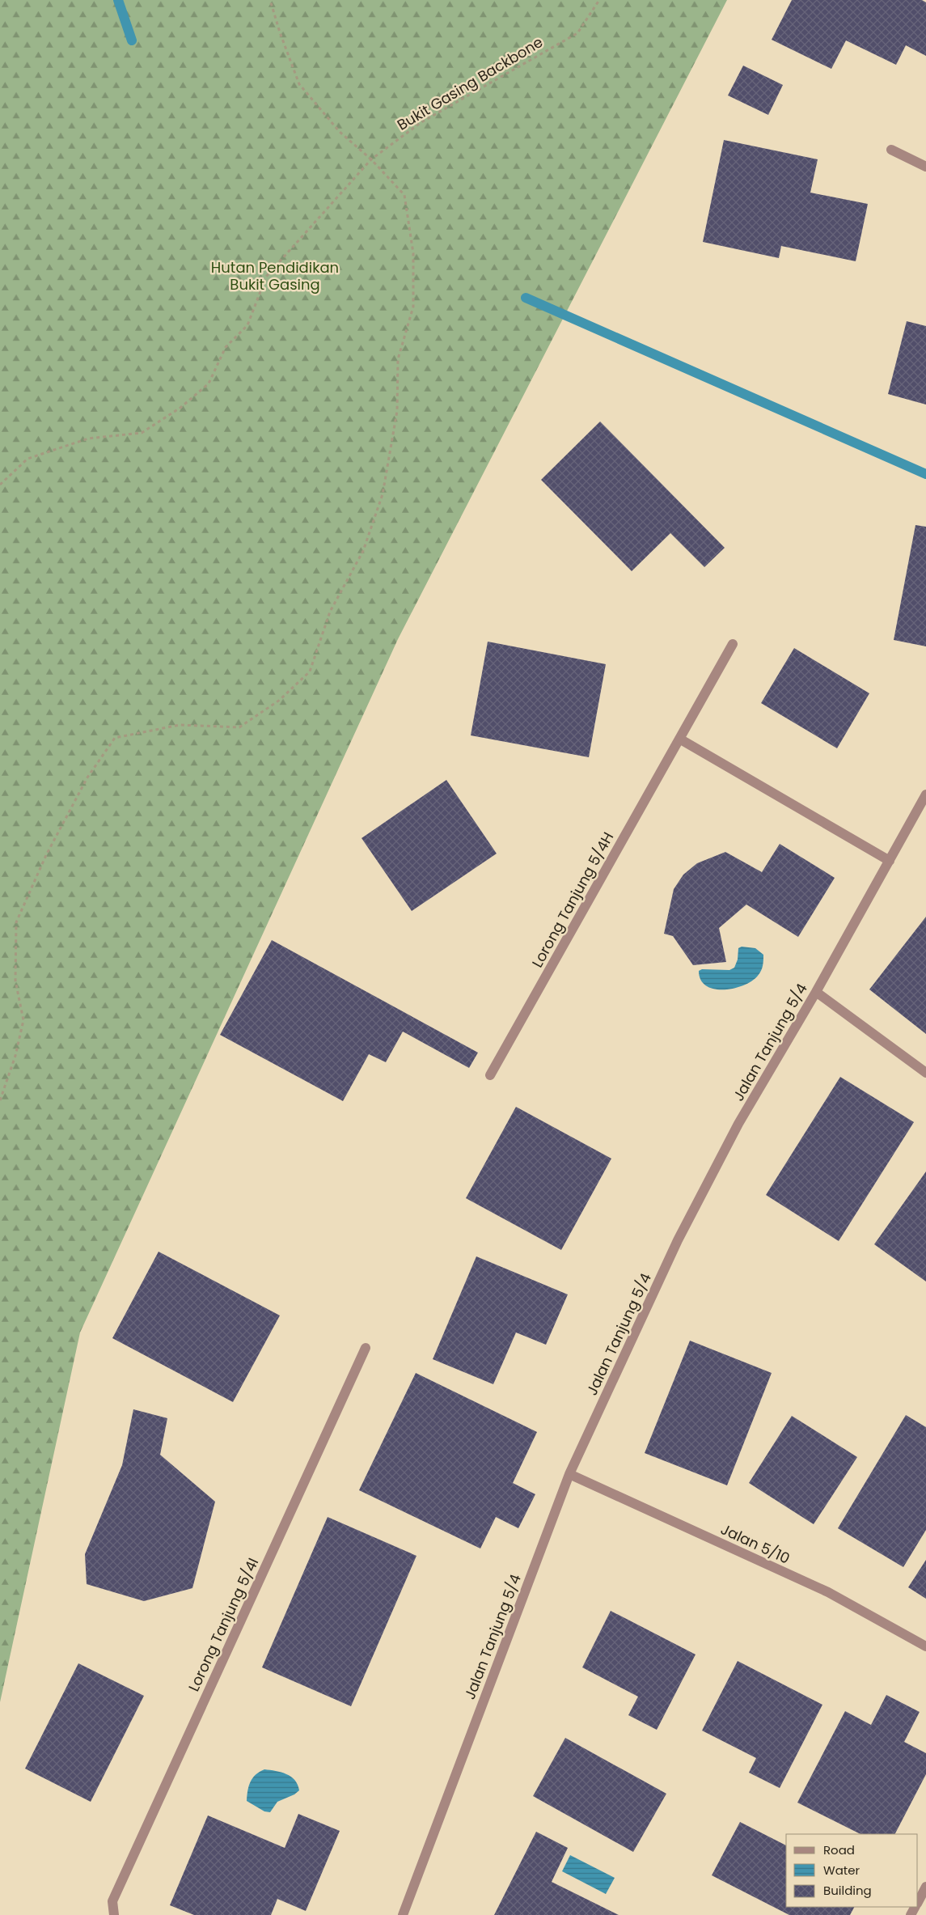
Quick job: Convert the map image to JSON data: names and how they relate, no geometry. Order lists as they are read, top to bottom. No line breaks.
{"streets":{"street":["Lorong Tanjung 5/4H","Jalan Tanjung 5/4","Jalan 5/10","Lorong Tanjung 5/4I"],"path":["Bukit Gasing Backbone"]},"crossings":[["Jalan Tanjung 5/4","Jalan 5/10"]],"parks":["Hutan Pendidikan Bukit Gasing"],"legend":["Road","Water","Building"]}
